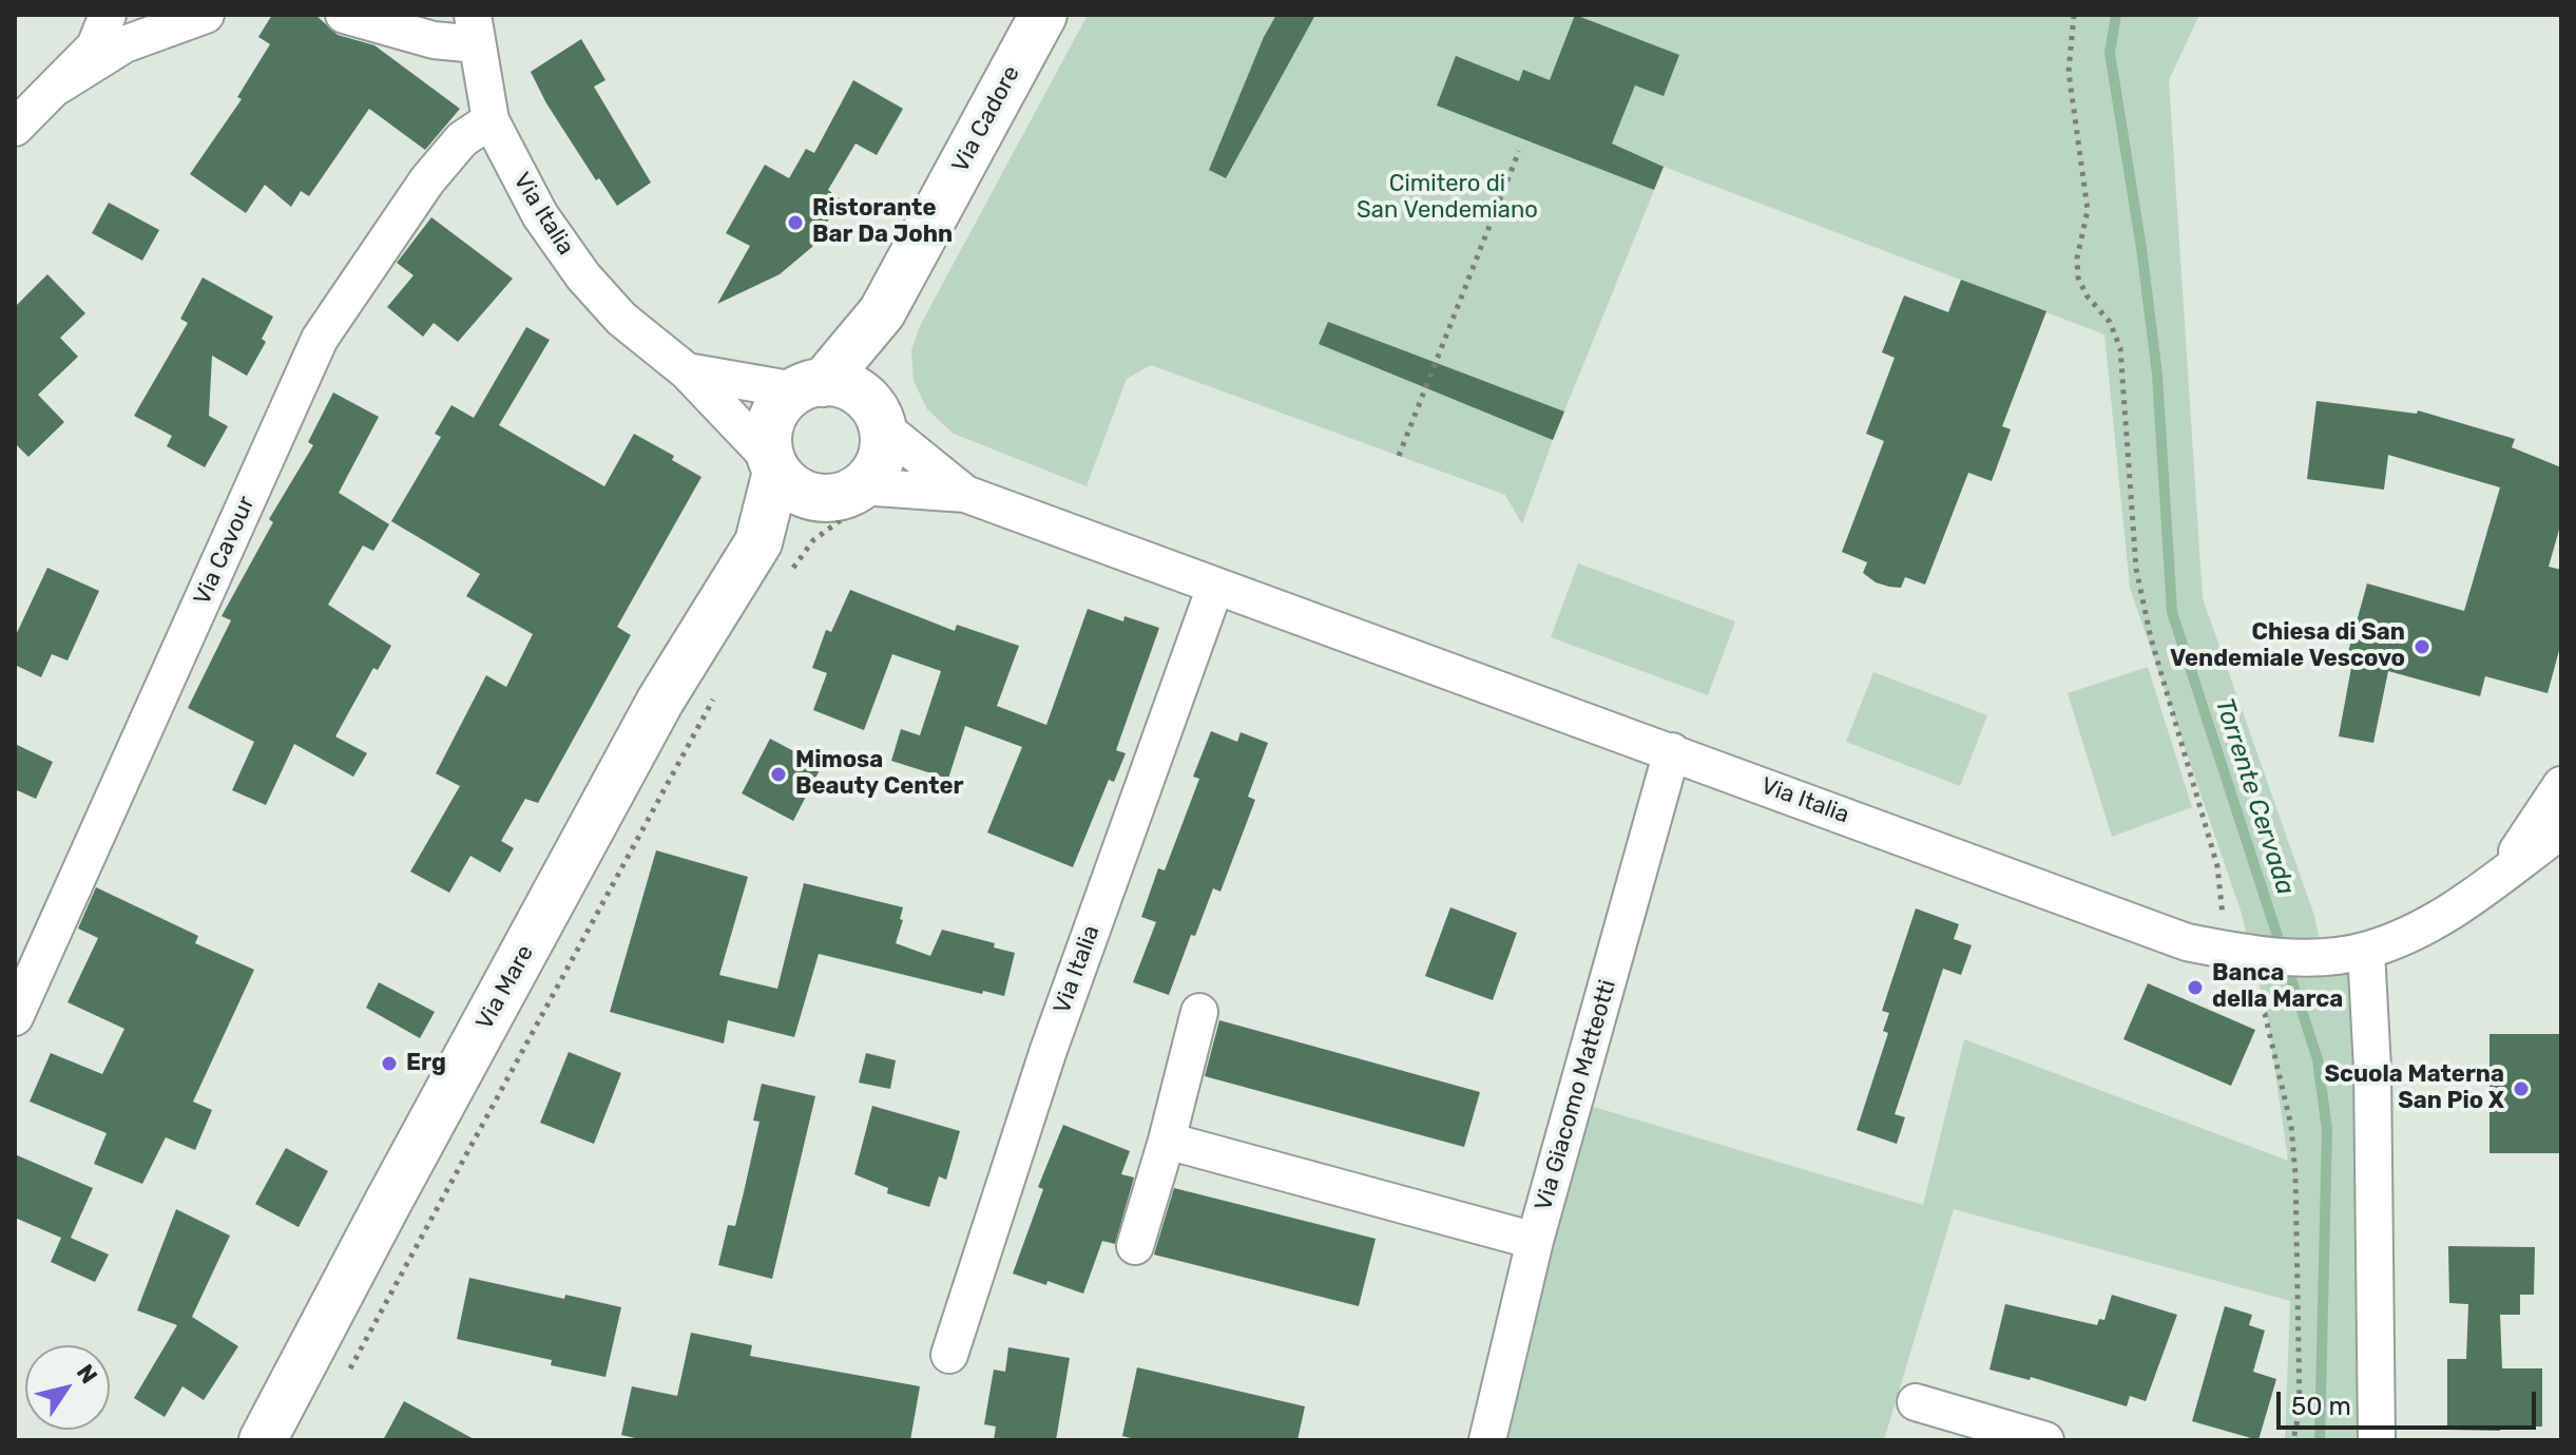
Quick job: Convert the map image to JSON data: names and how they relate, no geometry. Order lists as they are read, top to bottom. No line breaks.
{"streets":{"main road":["Via Cadore","Via Mare"],"street":["Via Italia","Via Cavour","Via Giacomo Matteotti"]},"crossings":[["Via Cadore","Via Italia"],["Via Cadore","Via Mare"],["Via Italia","Via Cavour"],["Via Italia","Via Mare"],["Via Italia","Via Giacomo Matteotti"]],"water":["Torrente Cervada"],"parks":["Cimitero di San Vendemiano"],"places":["Ristorante Bar Da John","Chiesa di San Vendemiale Vescovo","Mimosa Beauty Center","Banca della Marca","Erg","Scuola Materna San Pio X"],"scale_bar":"50 m","north":"top right"}
